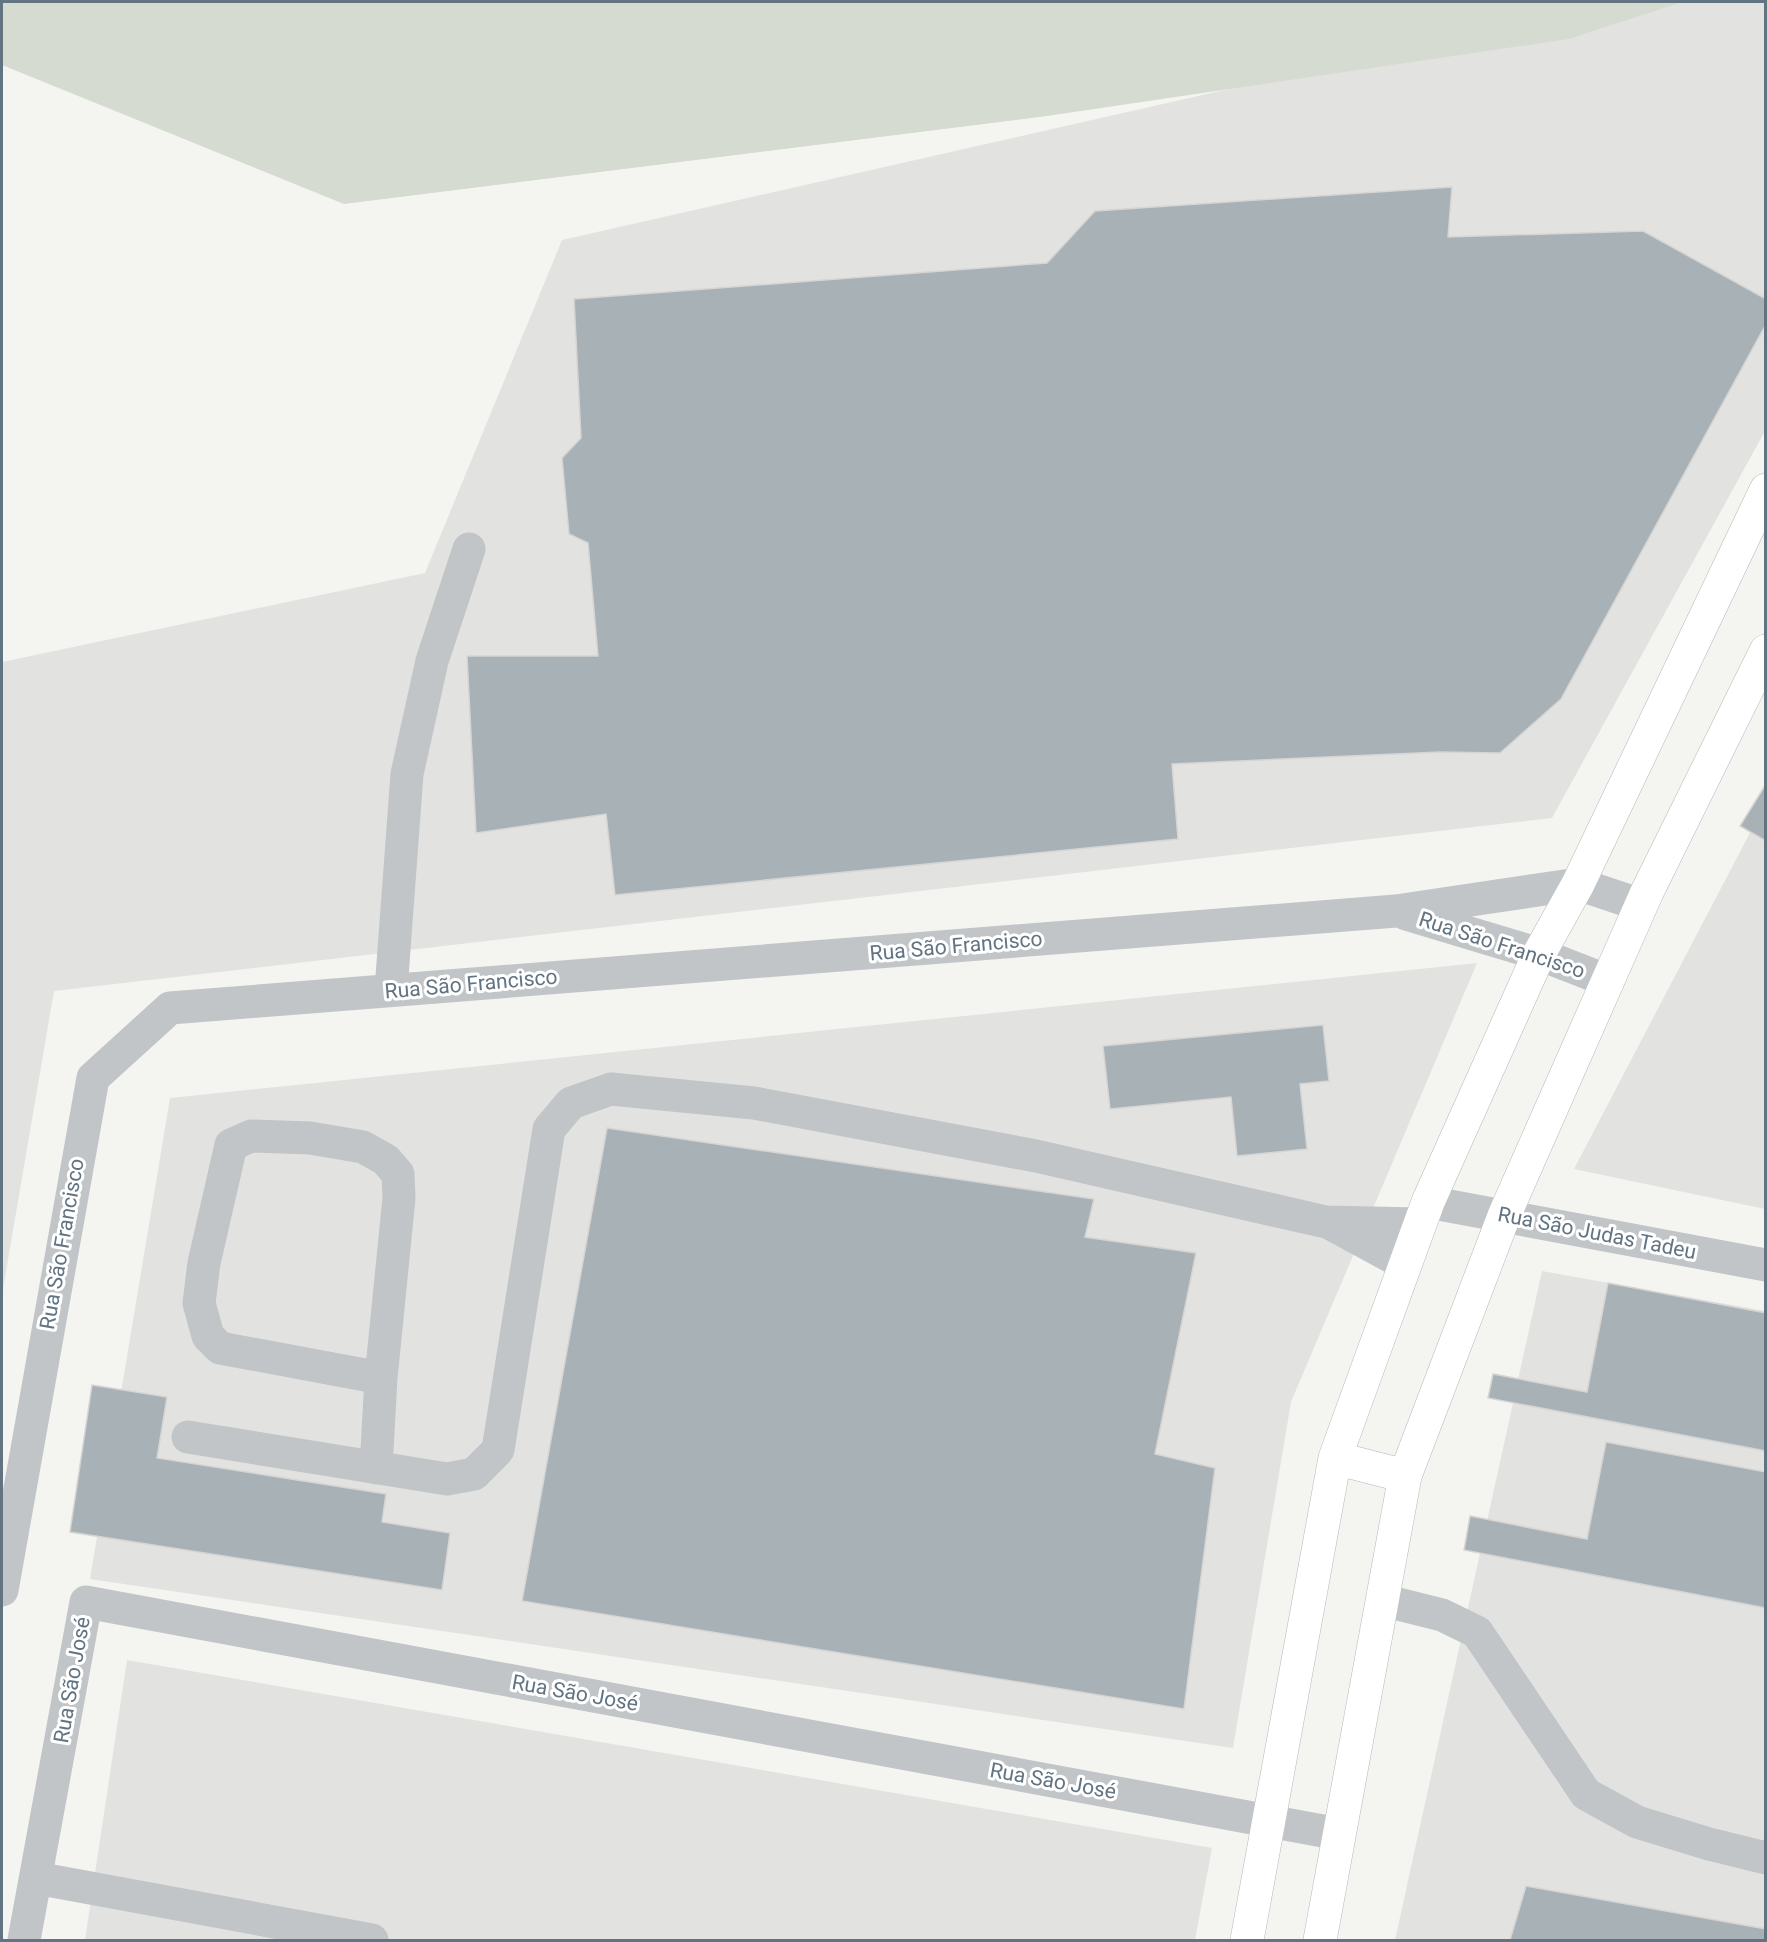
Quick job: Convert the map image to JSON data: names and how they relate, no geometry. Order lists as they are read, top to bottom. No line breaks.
{"streets":{"street":["Rua São Francisco","Rua São Judas Tadeu","Rua São José"]}}
